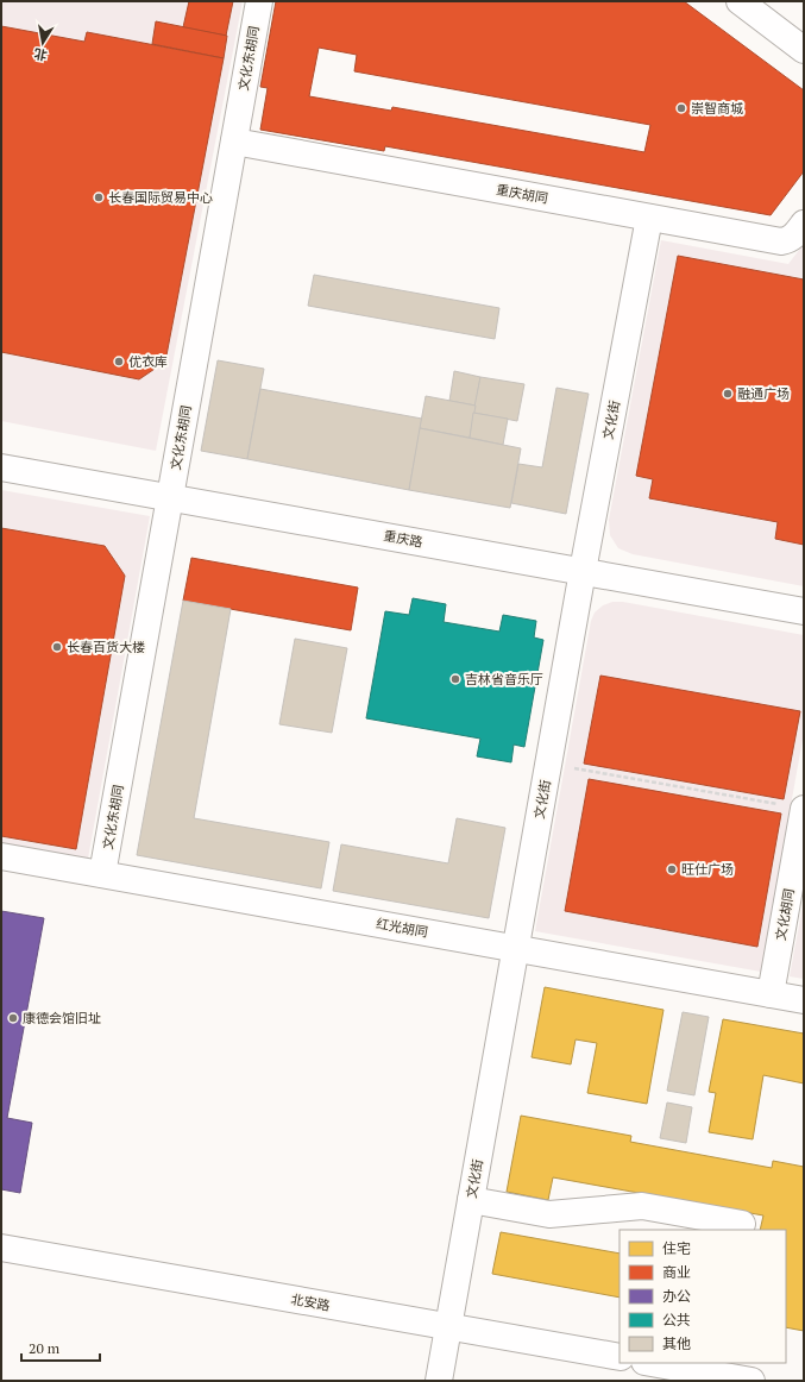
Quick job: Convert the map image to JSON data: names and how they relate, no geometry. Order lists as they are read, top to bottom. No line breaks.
{"streets":{"street":["文化东胡同","重庆胡同","文化街","重庆路","文化胡同","红光胡同","北安路"]},"crossings":[["文化东胡同","重庆胡同"],["文化东胡同","重庆路"],["文化东胡同","红光胡同"],["重庆胡同","文化街"],["文化街","重庆路"],["文化街","红光胡同"],["文化街","北安路"],["文化胡同","红光胡同"]],"places":["崇智商城","长春国际贸易中心","优衣库","融通广场","长春百货大楼","吉林省音乐厅","旺仕广场","康德会馆旧址"],"legend":["住宅","商业","办公","公共","其他"],"scale_bar":"20 m","north":"bottom"}
